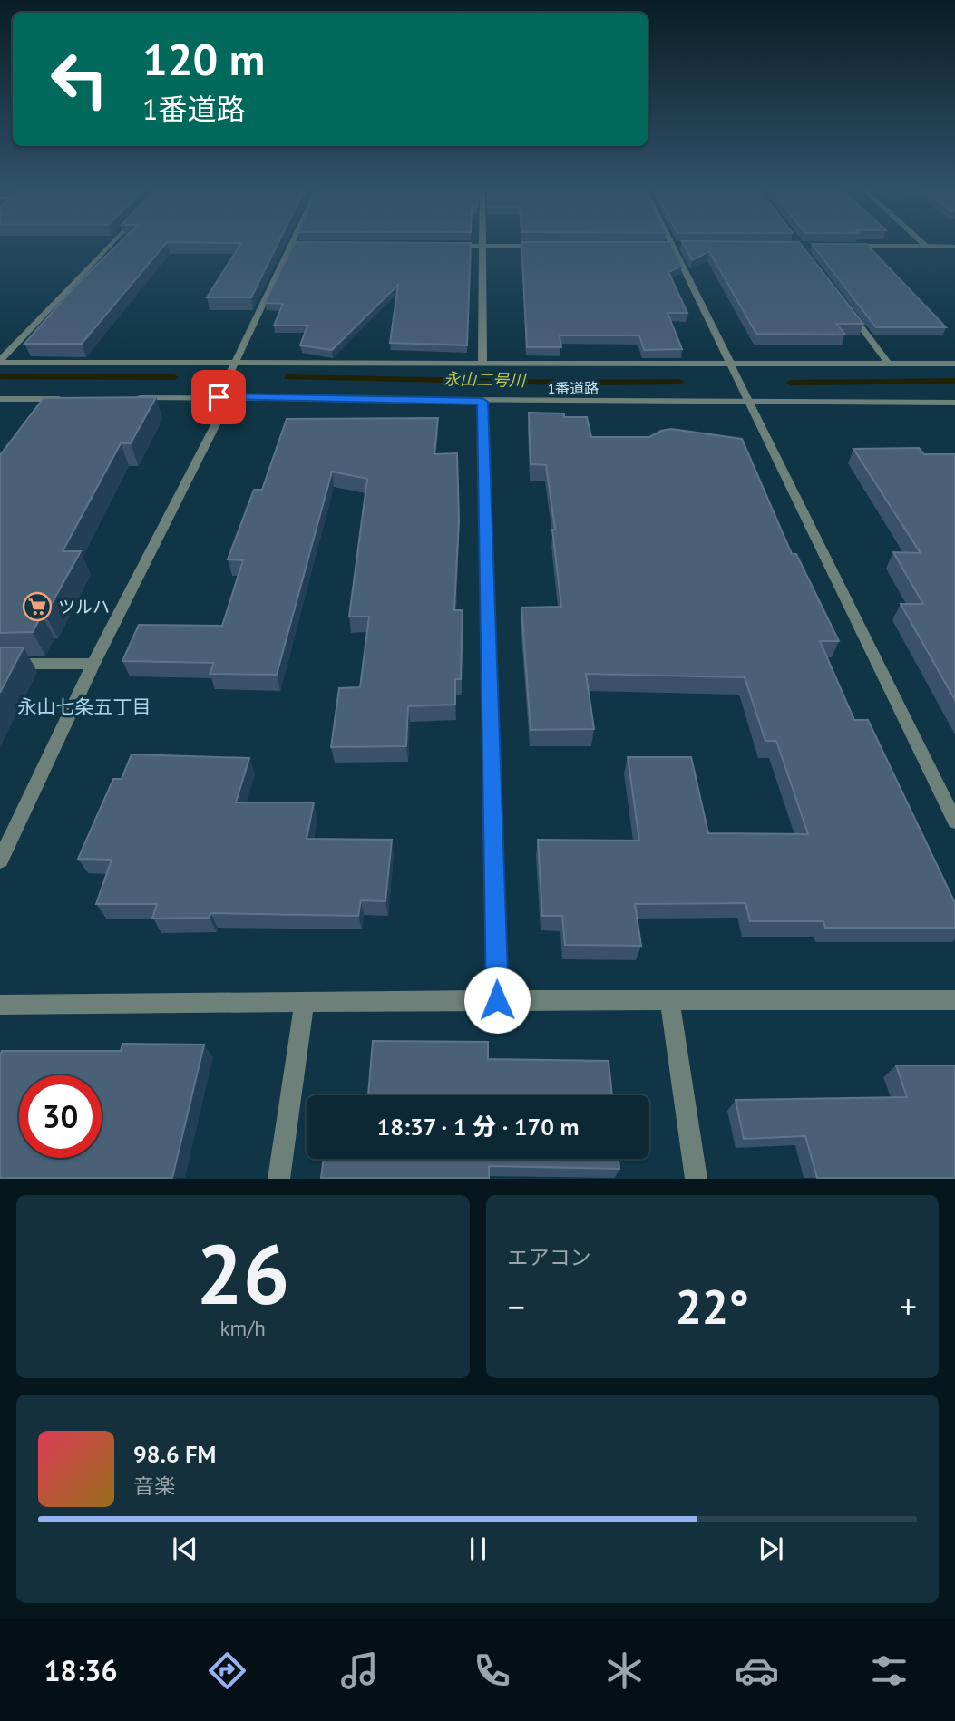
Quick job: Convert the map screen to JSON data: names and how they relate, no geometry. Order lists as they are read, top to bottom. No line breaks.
{"streets":{"street":["1番道路"]},"districts":["永山七条五丁目"],"water":["永山二号川"],"places":{"supermarket":["ツルハ"]},"page":{"turn":["120 m","1番道路"],"limit":"30","trip":"18:37 · 1 分 · 170 m","tile":[["26","km/h"],"エアコン"],"heat":["−","22°","+"],"song":["98.6 FM","音楽"],"tabs":"18:36"}}
